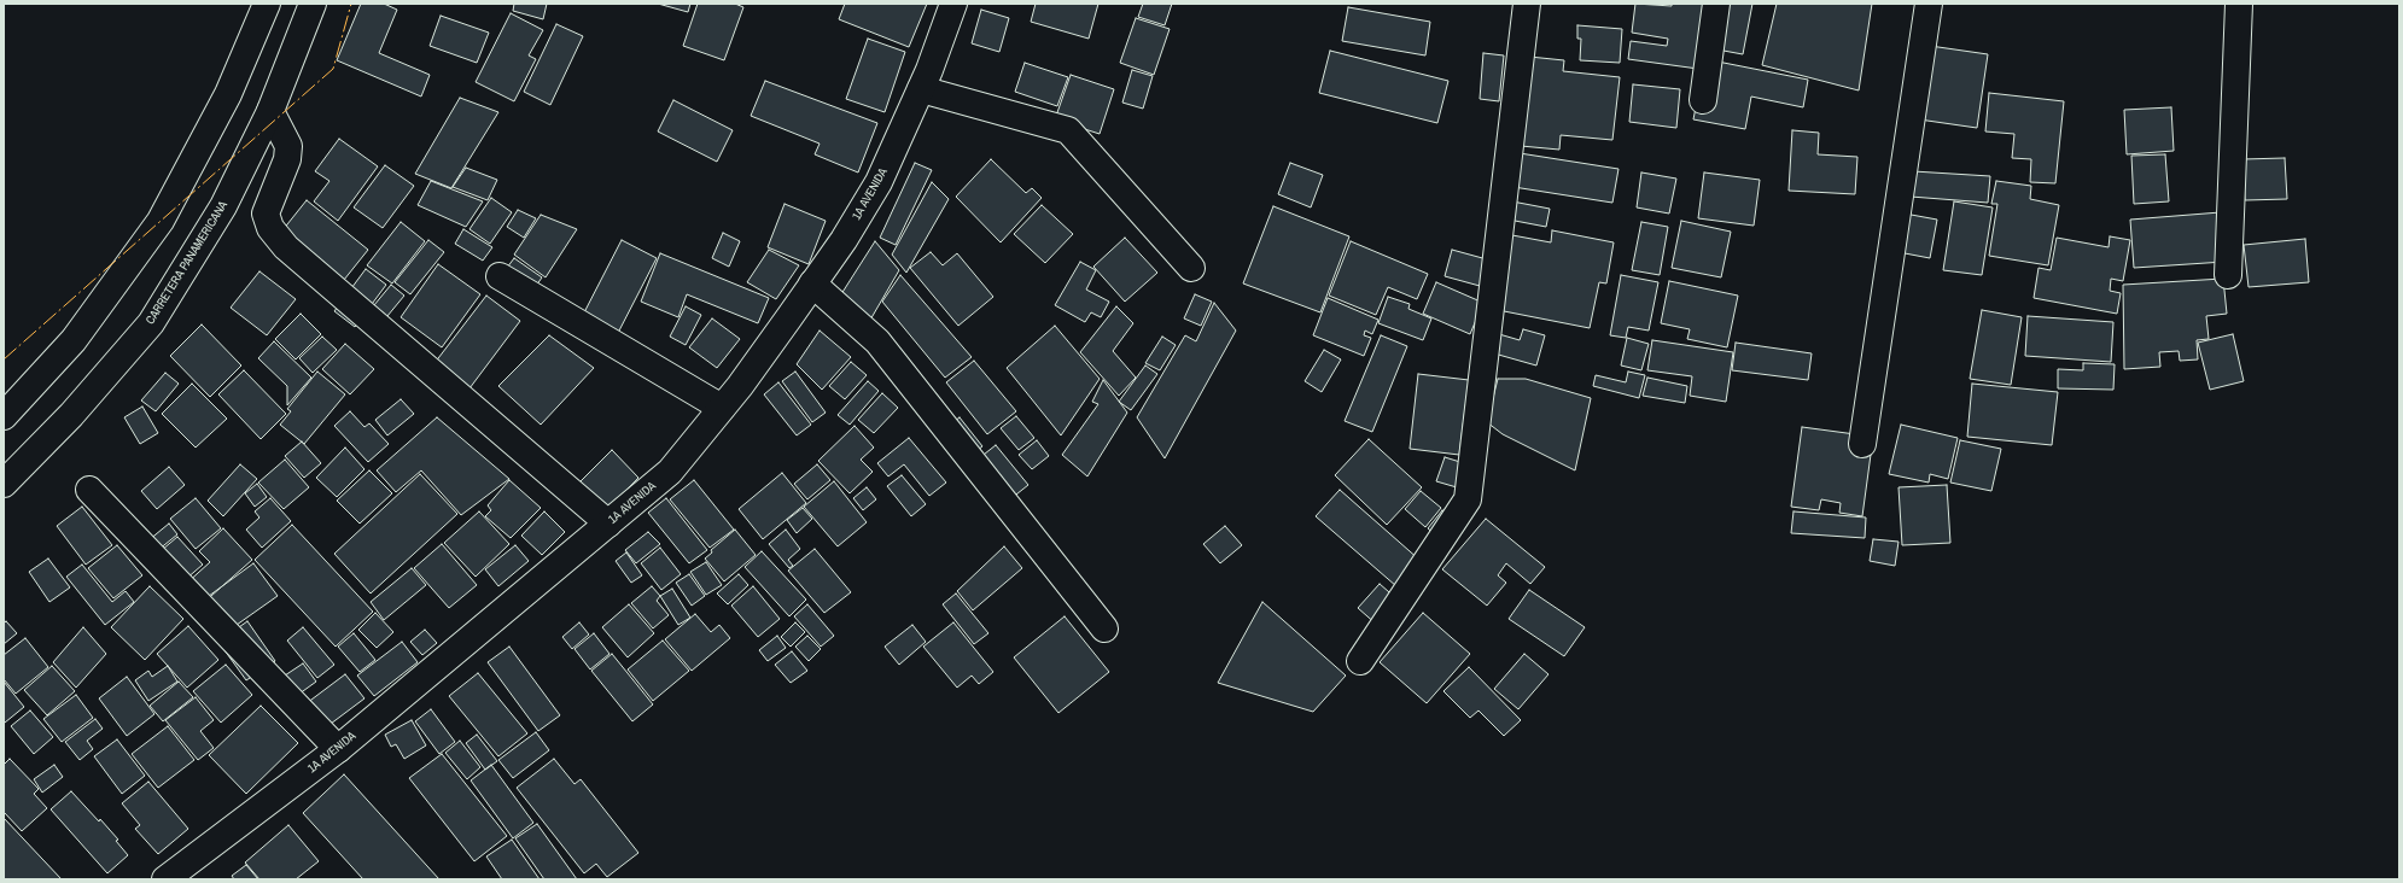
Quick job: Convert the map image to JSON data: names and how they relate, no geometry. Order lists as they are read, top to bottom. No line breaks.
{"streets":{"main road":["1A AVENIDA","CARRETERA PANAMERICANA"]}}
